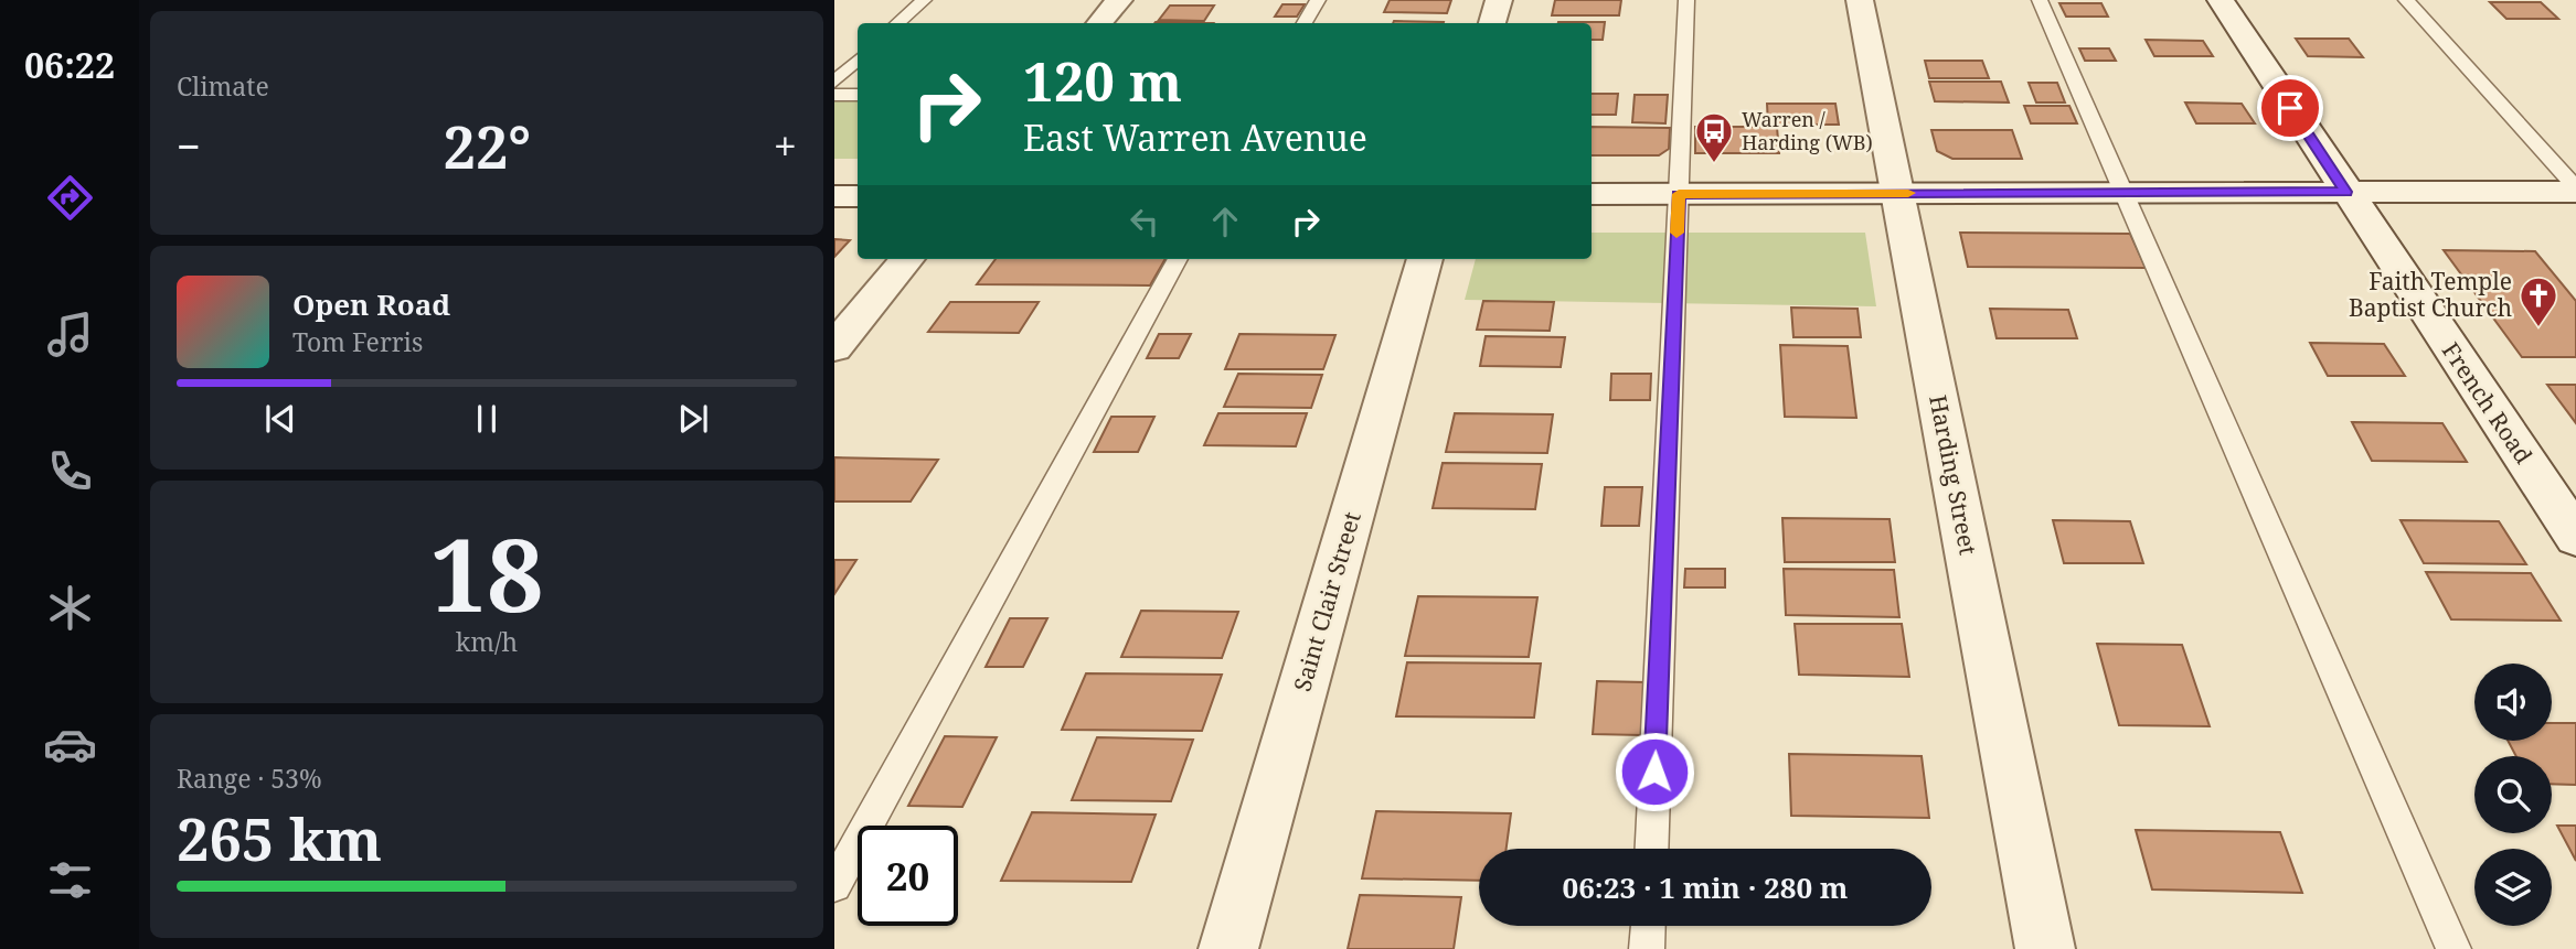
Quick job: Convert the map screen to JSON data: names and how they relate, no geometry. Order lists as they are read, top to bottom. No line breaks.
{"streets":{"street":["French Road","Harding Street","Saint Clair Street"]},"places":{"bus stop":["Warren / Harding (WB)"],"church":["Faith Temple Baptist Church"]},"page":{"tabs":"06:22","tile":["Climate",["18","km/h"],["Range · 53%","265 km"]],"turn":["120 m","East Warren Avenue"],"heat":["−","22°","+"],"song":["Open Road","Tom Ferris"],"limit":"20","trip":"06:23 · 1 min · 280 m"}}
